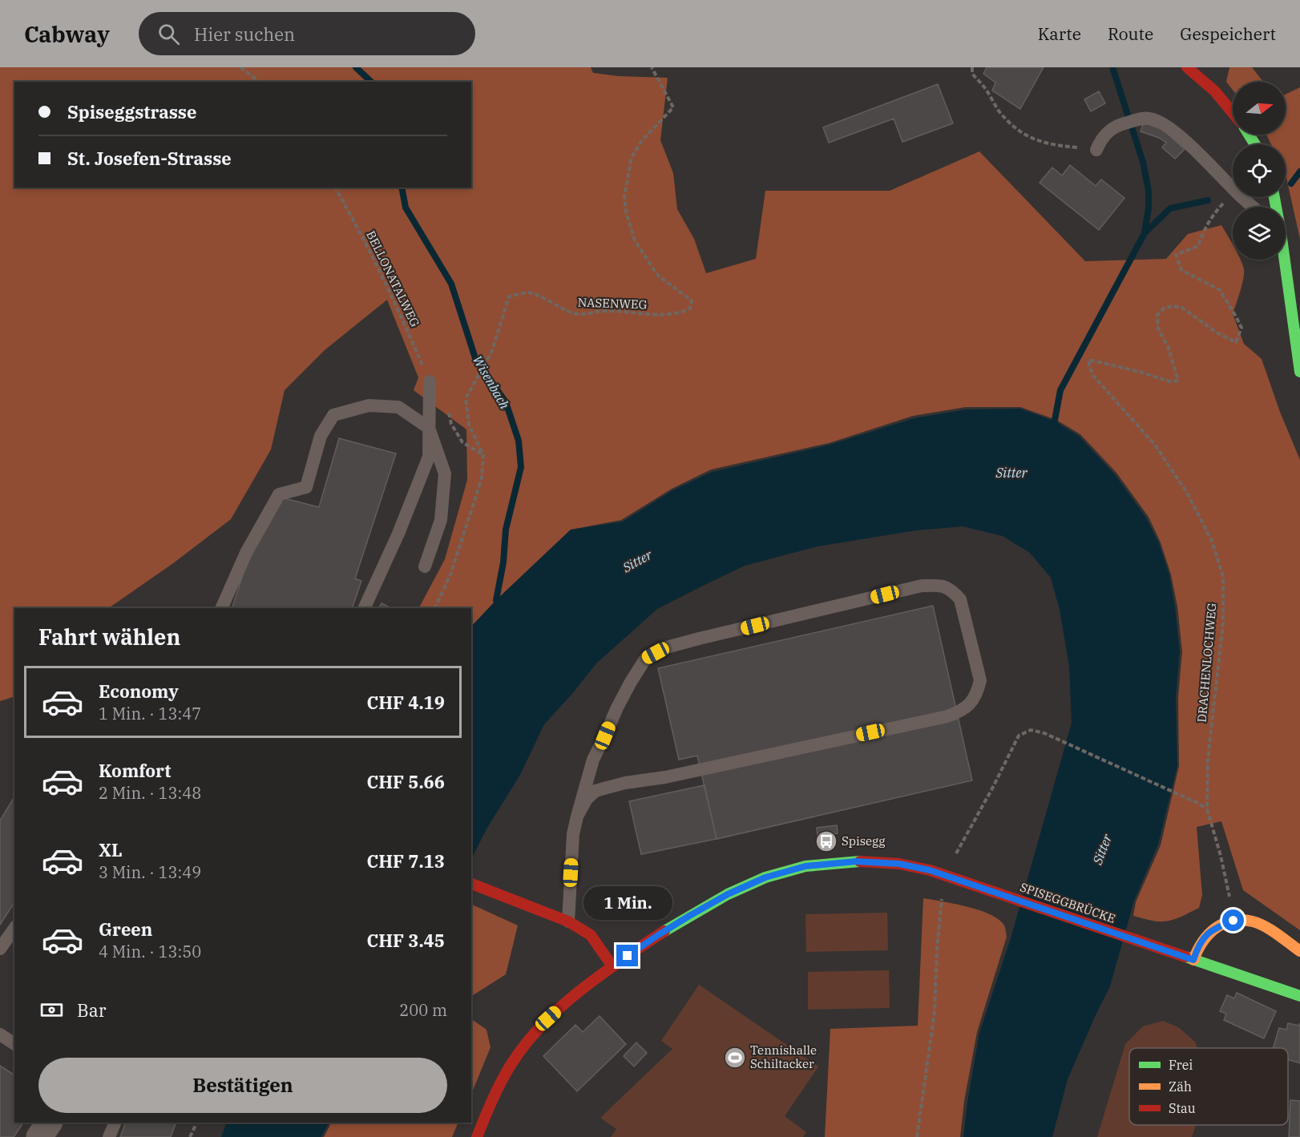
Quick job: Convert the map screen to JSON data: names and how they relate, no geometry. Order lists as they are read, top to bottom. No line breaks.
{"streets":{"street":["SPISEGGBRÜCKE"],"path":["BELLONATALWEG","NASENWEG","DRACHENLOCHWEG"]},"water":["Wisenbach","Sitter"],"places":{"bus stop":["Spisegg"],"sports":["Tennishalle Schiltacker"]},"legend":["Frei","Zäh","Stau"],"north":"right","page":{"header":"Cabway","search":"Hier suchen","nav":["Karte","Route","Gespeichert"],"banner":["Spiseggstrasse","St. Josefen-Strasse"],"heading":"Fahrt wählen","list":[{"name":"Economy","note":"1 Min. · 13:47","value":"CHF 4.19"},{"name":"Komfort","note":"2 Min. · 13:48","value":"CHF 5.66"},{"name":"XL","note":"3 Min. · 13:49","value":"CHF 7.13"},{"name":"Green","note":"4 Min. · 13:50","value":"CHF 3.45"}],"bubble":"1 Min.","pay":["Bar","200 m"],"buttons":"Bestätigen"}}
